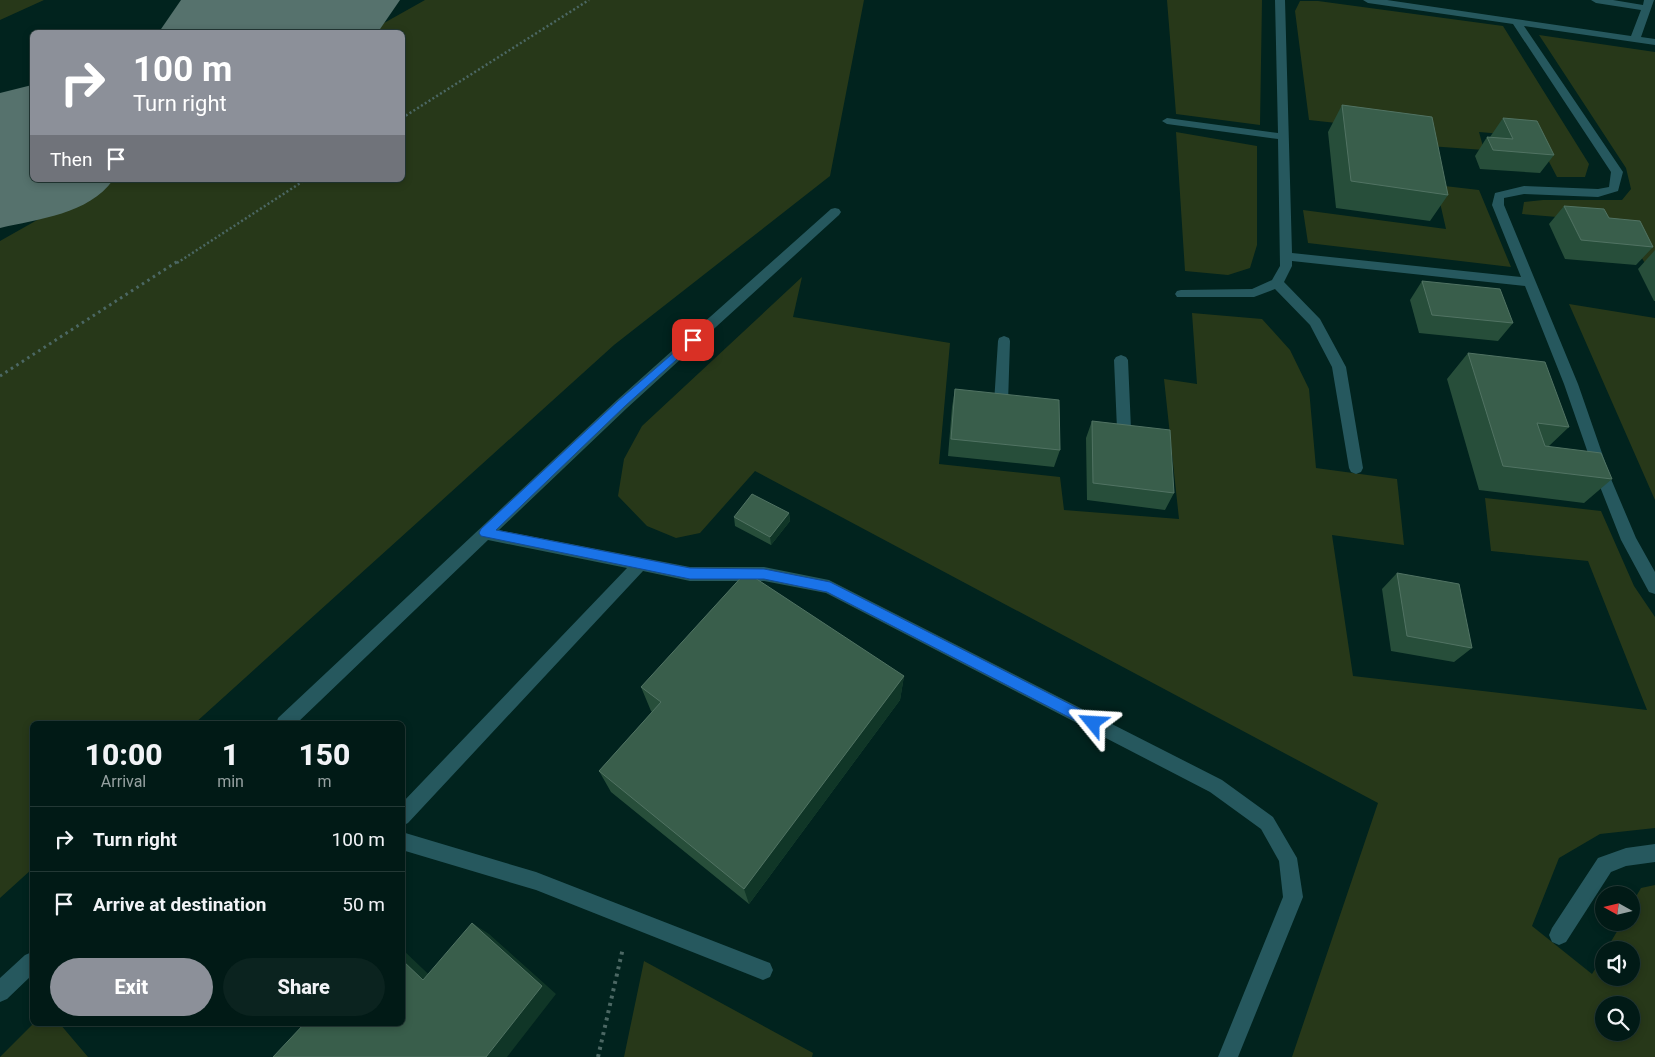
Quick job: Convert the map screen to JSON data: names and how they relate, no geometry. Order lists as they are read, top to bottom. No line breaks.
{"north":"left","page":{"turn":["100 m","Turn right"],"then":"Then","eta":["10:00","Arrival","1","min","150","m"],"list":[{"name":"Turn right","value":"100 m"},{"name":"Arrive at destination","value":"50 m"}],"buttons":["Exit","Share"]}}
